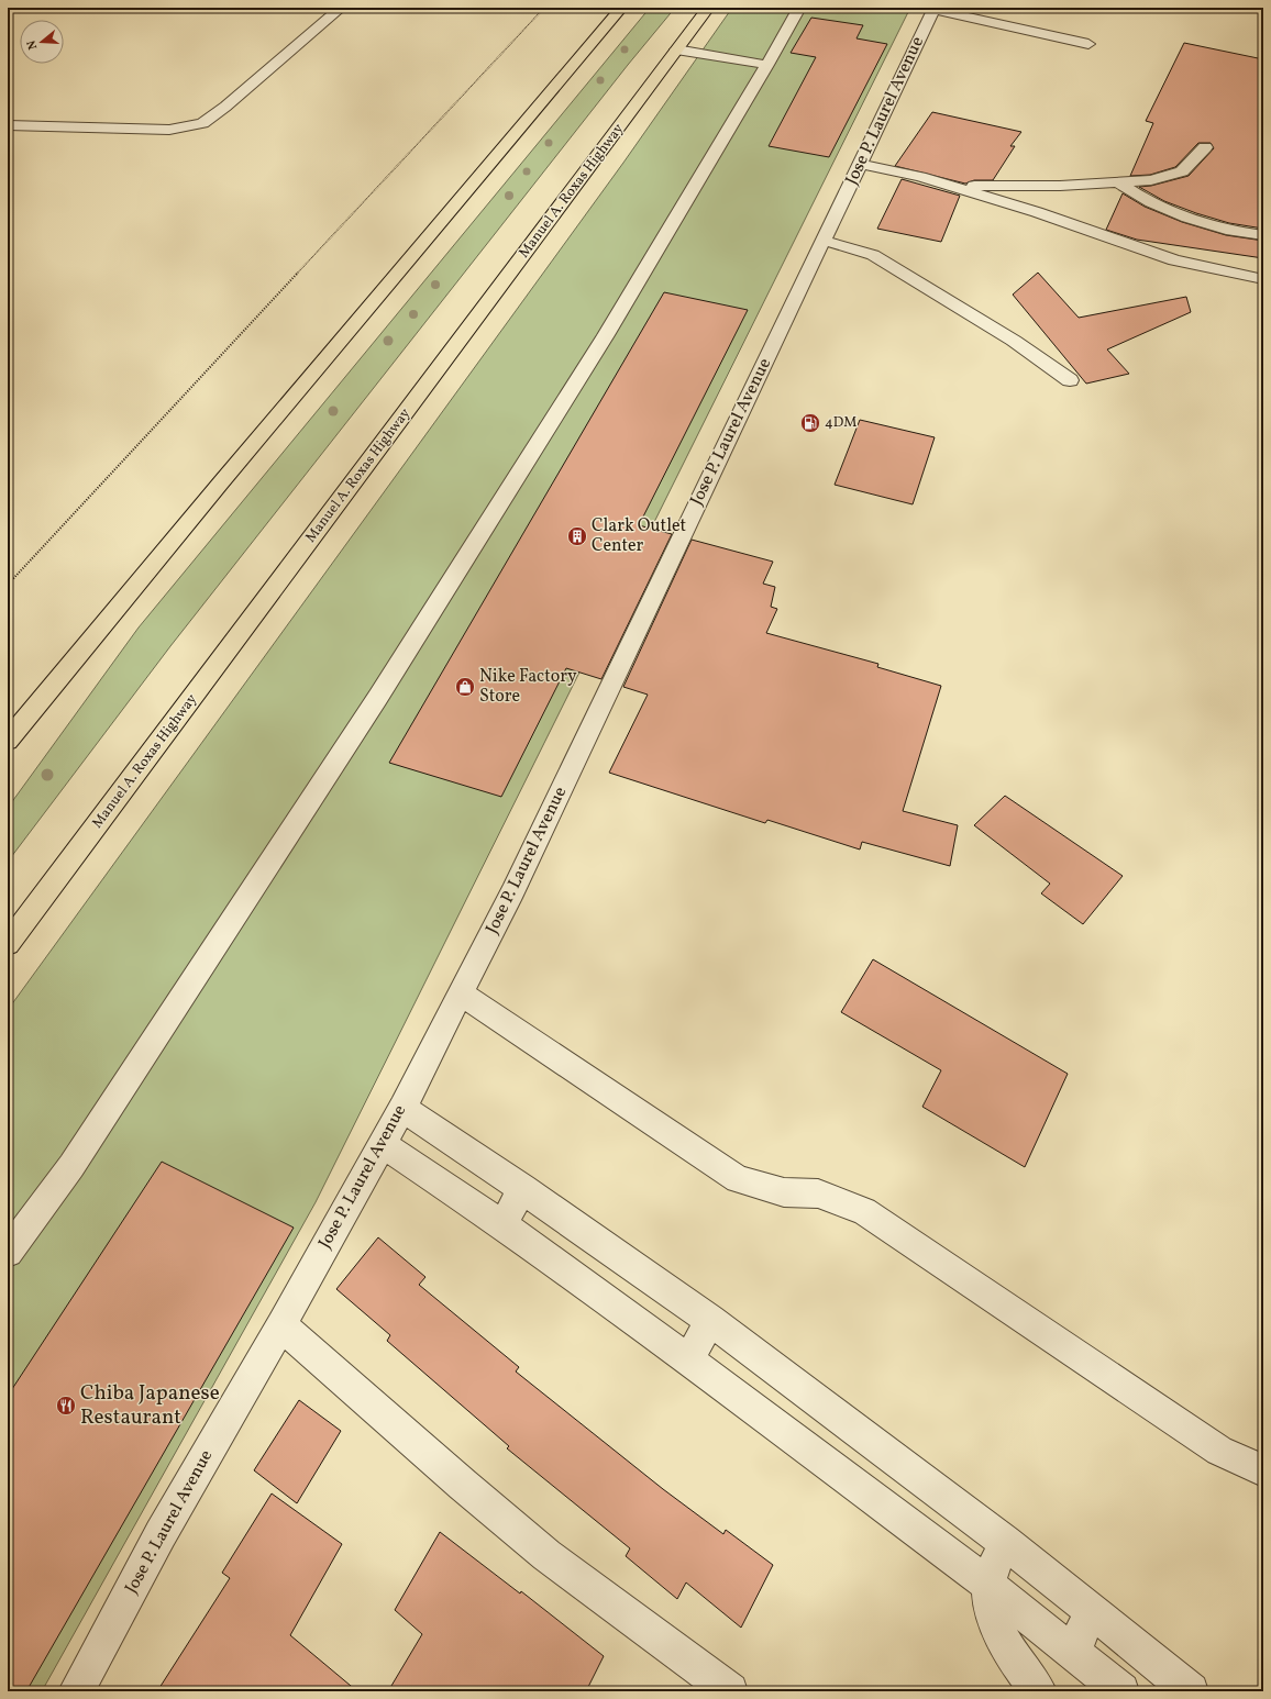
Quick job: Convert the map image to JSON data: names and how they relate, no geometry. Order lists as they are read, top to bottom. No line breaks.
{"streets":{"main road":["Manuel A. Roxas Highway"],"street":["Jose P. Laurel Avenue"]},"places":{"fuel station":["4DM"],"building":["Clark Outlet Center"],"shop":["Nike Factory Store"],"restaurant":["Chiba Japanese Restaurant"]},"north":"left"}
